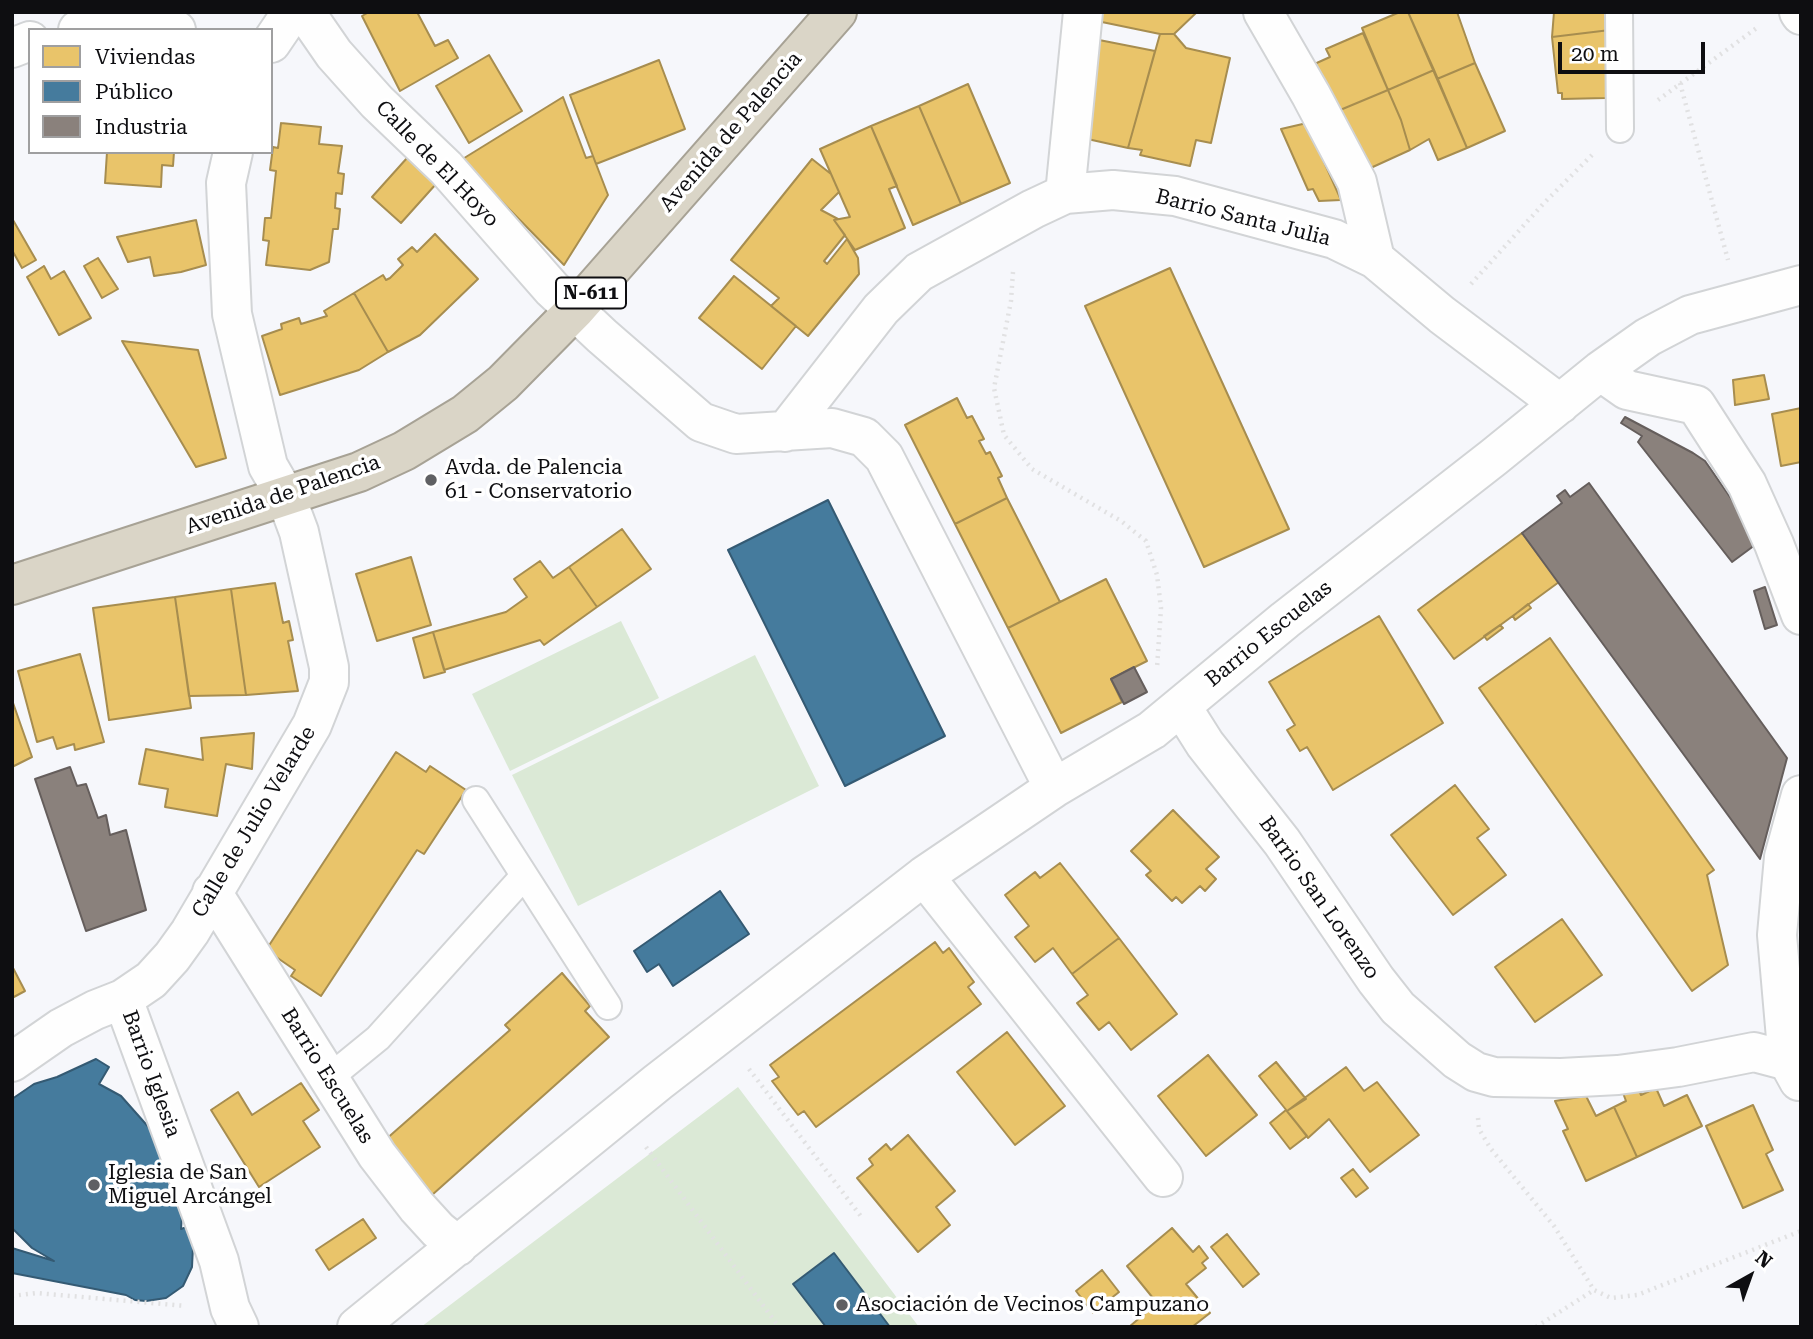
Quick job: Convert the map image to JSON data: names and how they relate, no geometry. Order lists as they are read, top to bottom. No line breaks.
{"streets":{"highway":["Avenida de Palencia","N-611"],"street":["Calle de El Hoyo","Barrio Santa Julia","Barrio Escuelas","Calle de Julio Velarde","Barrio San Lorenzo","Barrio Iglesia"]},"crossings":[["Avenida de Palencia","Calle de El Hoyo"],["Avenida de Palencia","Calle de Julio Velarde"],["Calle de El Hoyo","Barrio Santa Julia"],["Calle de El Hoyo","Barrio Escuelas"],["Barrio Santa Julia","Barrio Escuelas"],["Barrio Escuelas","Calle de Julio Velarde"],["Barrio Escuelas","Barrio San Lorenzo"],["Calle de Julio Velarde","Barrio Iglesia"]],"places":["Avda. de Palencia 61 - Conservatorio","Iglesia de San Miguel Arcángel","Asociación de Vecinos Campuzano"],"legend":["Viviendas","Público","Industria"],"scale_bar":"20 m","north":"top right"}
